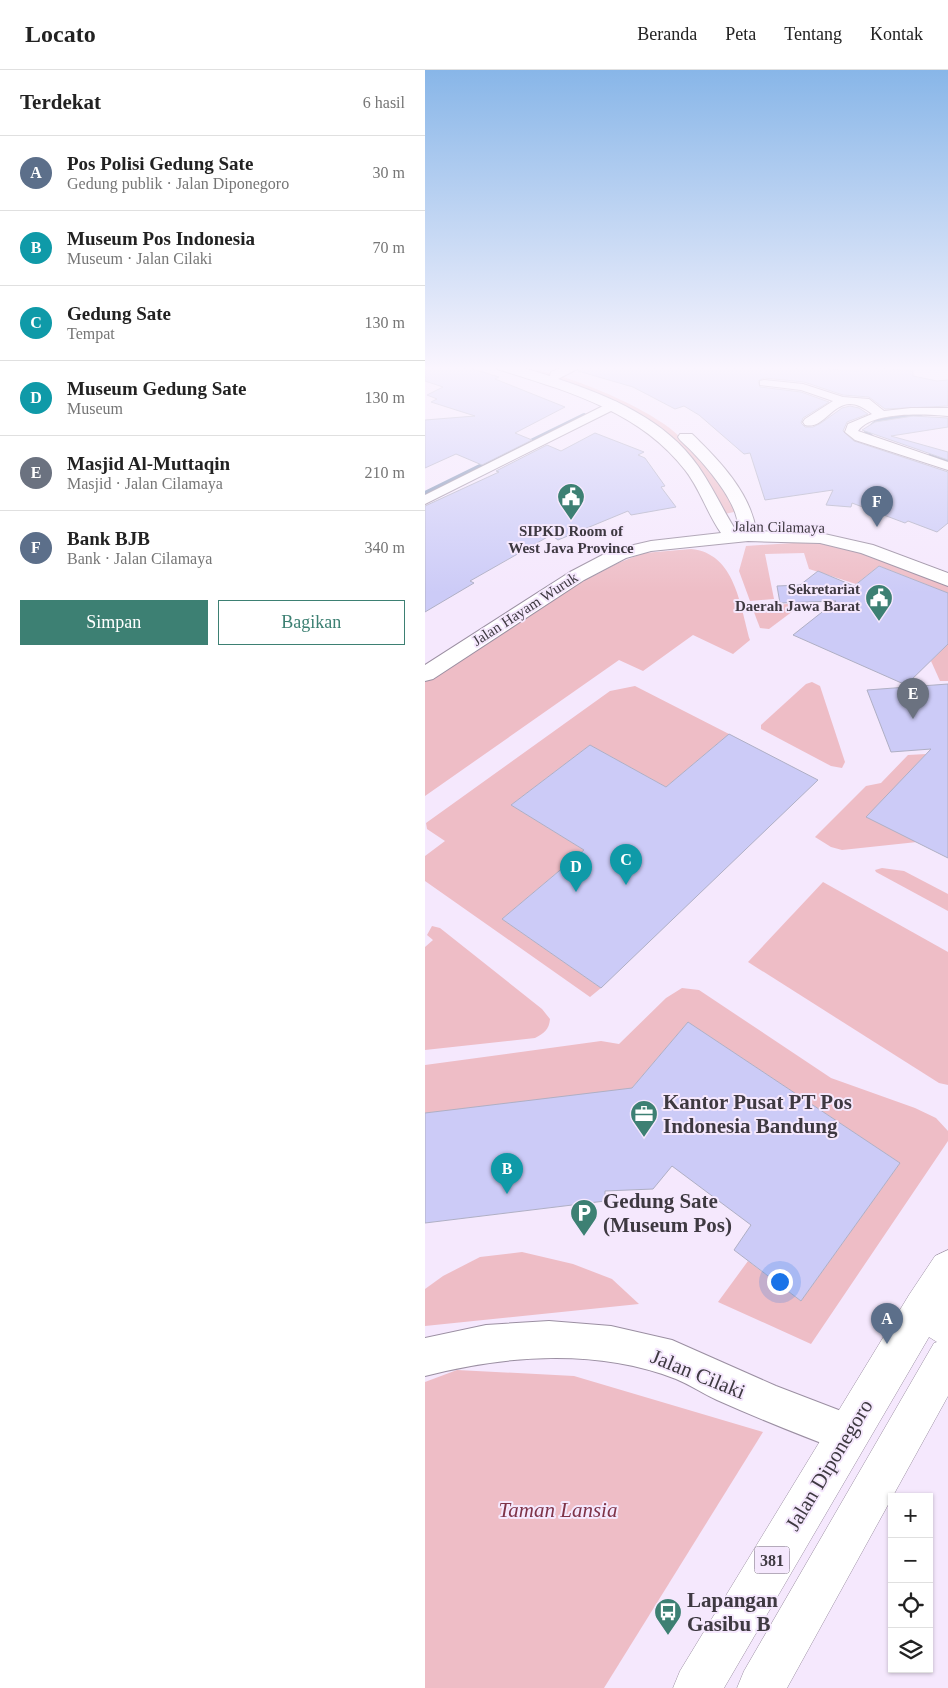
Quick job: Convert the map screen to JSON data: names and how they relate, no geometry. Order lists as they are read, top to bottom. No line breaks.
{"streets":{"main road":["Jalan Diponegoro","381"],"street":["Jalan Cilamaya","Jalan Hayam Wuruk","Jalan Cilaki"]},"crossings":[["Jalan Cilamaya","Jalan Hayam Wuruk"],["Jalan Cilaki","Jalan Diponegoro"]],"parks":["Taman Lansia"],"places":{"public building":["SIPKD Room of West Java Province","Sekretariat Daerah Jawa Barat"],"office":["Kantor Pusat PT Pos Indonesia Bandung"],"parking":["Gedung Sate (Museum Pos)"],"bus stop":["Lapangan Gasibu B"]},"page":{"header":"Locato","nav":["Beranda","Peta","Tentang","Kontak"],"heading":["Terdekat","6 hasil"],"list":[{"mark":"A","name":"Pos Polisi Gedung Sate","note":"Gedung publik · Jalan Diponegoro","value":"30 m"},{"mark":"B","name":"Museum Pos Indonesia","note":"Museum · Jalan Cilaki","value":"70 m"},{"mark":"C","name":"Gedung Sate","note":"Tempat","value":"130 m"},{"mark":"D","name":"Museum Gedung Sate","note":"Museum","value":"130 m"},{"mark":"E","name":"Masjid Al-Muttaqin","note":"Masjid · Jalan Cilamaya","value":"210 m"},{"mark":"F","name":"Bank BJB","note":"Bank · Jalan Cilamaya","value":"340 m"}],"pins":["F","E","C","D","B","A"],"buttons":["Simpan","Bagikan"],"map_buttons":["+","−"]}}
